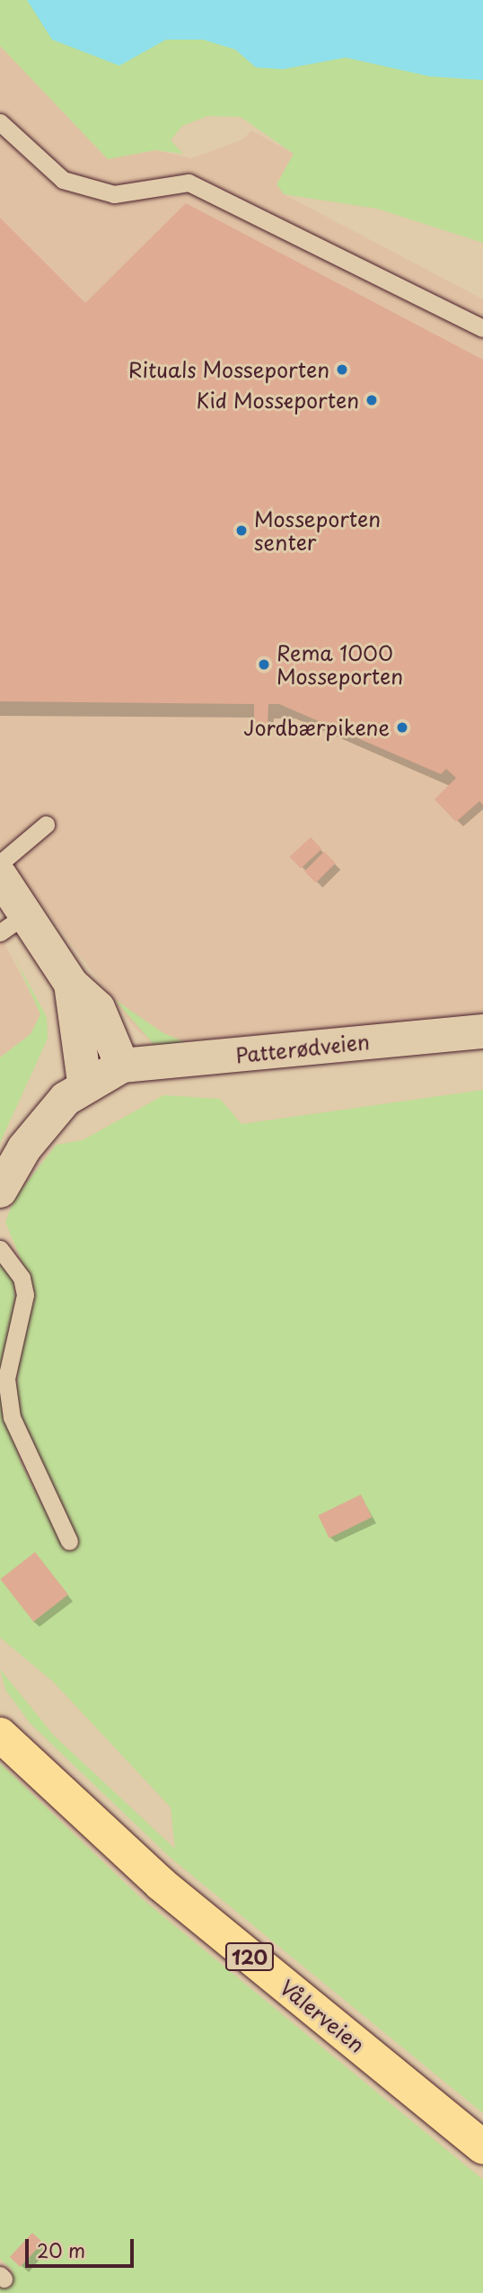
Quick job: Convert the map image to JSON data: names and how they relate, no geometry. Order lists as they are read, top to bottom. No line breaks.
{"streets":{"main road":["120","Vålerveien"],"street":["Patterødveien"]},"places":["Rituals Mosseporten","Kid Mosseporten","Mosseporten senter","Rema 1000 Mosseporten","Jordbærpikene"],"scale_bar":"20 m"}
